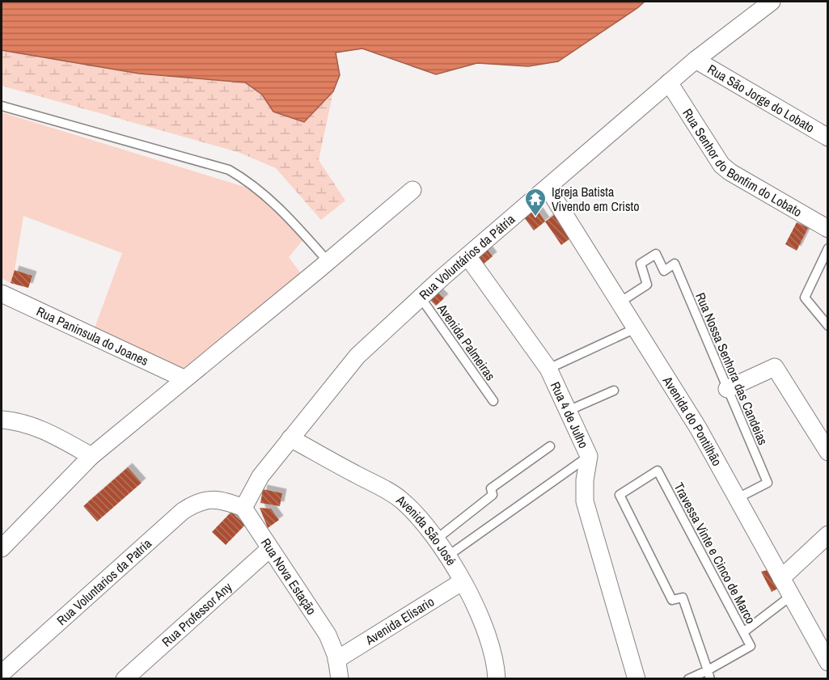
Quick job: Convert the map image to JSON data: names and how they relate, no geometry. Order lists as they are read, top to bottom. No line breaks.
{"streets":{"street":["Rua São Jorge do Lobato","Rua Senhor do Bonfim do Lobato","Rua Voluntários da Pátria","Rua Paninsula do Joanes","Rua 4 de Julho","Avenida do Pontilhão","Avenida São José","Rua Nova Estação","Rua Voluntarios da Patría","Rua Professor Any","Avenida Elisario"],"lane":["Avenida Palmeiras","Rua Nossa Senhora das Candeias","Travessa Vinte e Cinco de Marco"]},"crossings":[["Rua São Jorge do Lobato","Rua Voluntários da Pátria"],["Rua Senhor do Bonfim do Lobato","Rua Voluntários da Pátria"],["Rua Voluntários da Pátria","Avenida Palmeiras"],["Rua Voluntários da Pátria","Rua 4 de Julho"],["Rua Voluntários da Pátria","Avenida do Pontilhão"],["Rua Voluntários da Pátria","Avenida São José"],["Rua Voluntários da Pátria","Rua Nova Estação"],["Rua Voluntários da Pátria","Rua Voluntarios da Patría"],["Rua Nossa Senhora das Candeias","Avenida do Pontilhão"],["Avenida São José","Avenida Elisario"],["Rua Nova Estação","Rua Voluntarios da Patría"],["Rua Nova Estação","Rua Professor Any"],["Rua Nova Estação","Avenida Elisario"]],"places":{"temple":["Igreja Batista Vivendo em Cristo"]}}
